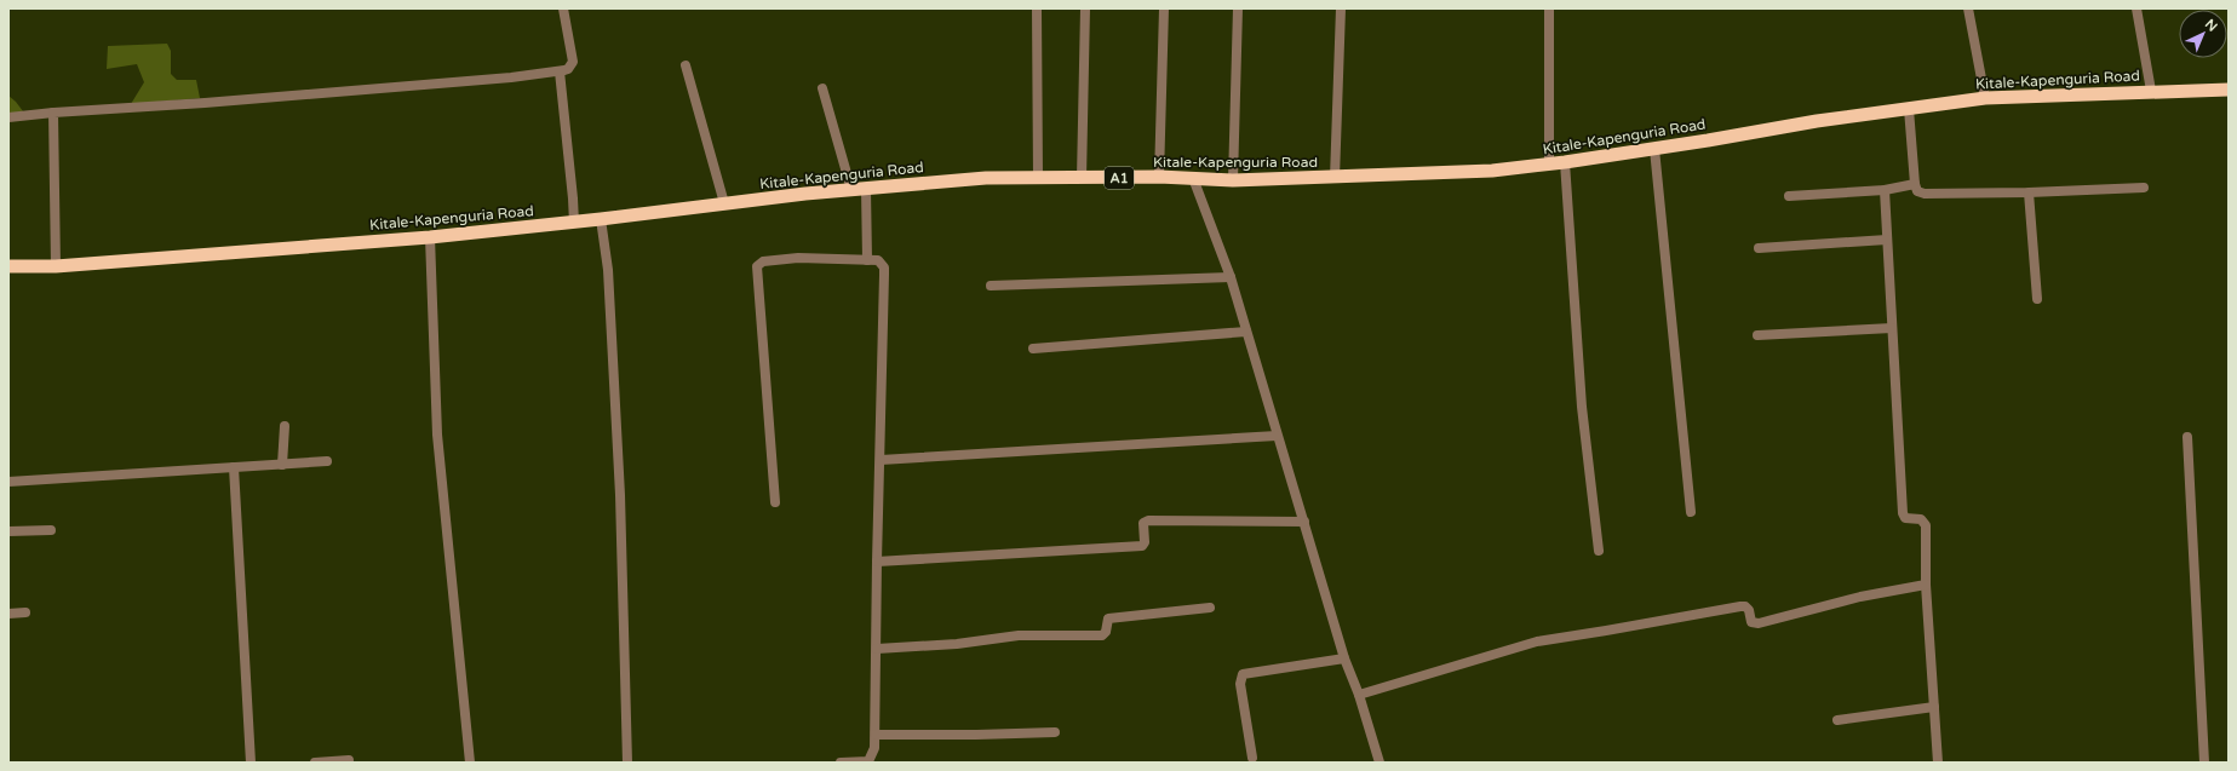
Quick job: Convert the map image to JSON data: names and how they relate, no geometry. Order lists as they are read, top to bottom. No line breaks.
{"streets":{"highway":["Kitale-Kapenguria Road","A1"]},"north":"top right"}
